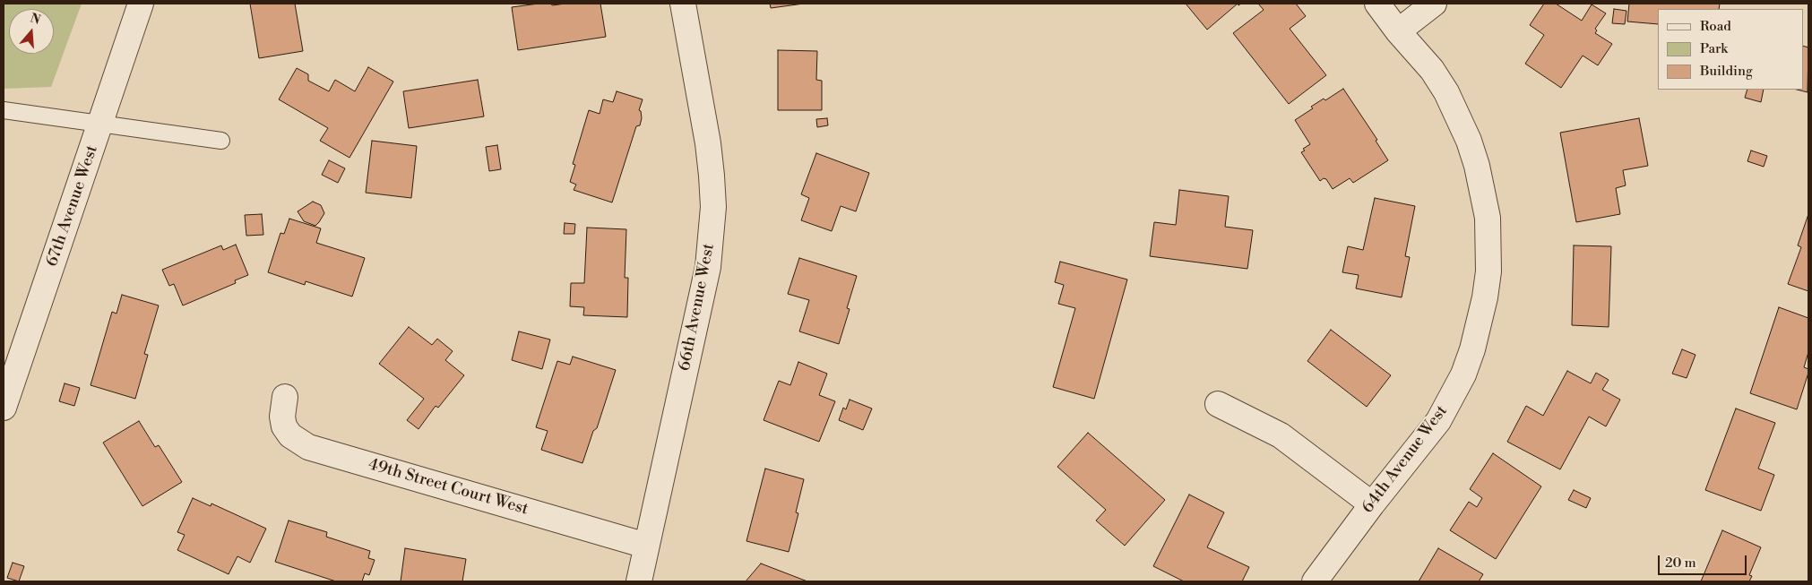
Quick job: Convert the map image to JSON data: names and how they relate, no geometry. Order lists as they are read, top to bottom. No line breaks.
{"streets":{"street":["67th Avenue West","66th Avenue West","64th Avenue West","49th Street Court West"]},"crossings":[["66th Avenue West","49th Street Court West"]],"legend":["Road","Park","Building"],"scale_bar":"20 m","north":"top"}
